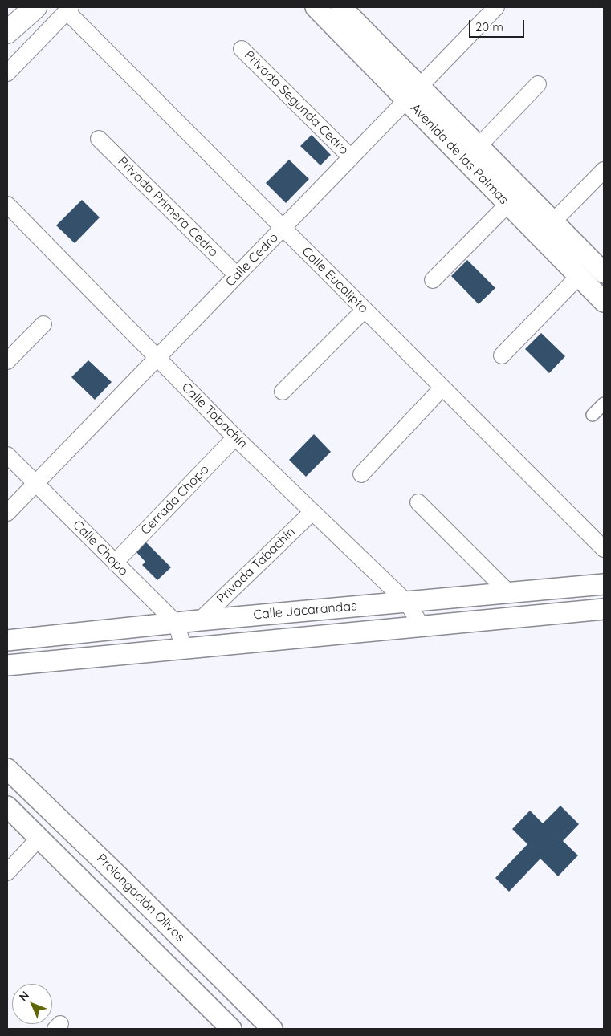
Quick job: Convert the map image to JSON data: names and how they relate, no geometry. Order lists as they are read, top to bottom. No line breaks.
{"streets":{"street":["Privada Segunda Cedro","Avenida de las Palmas","Privada Primera Cedro","Calle Cedro","Calle Eucalipto","Calle Tabachín","Cerrada Chopo","Calle Chopo","Privada Tabachín","Calle Jacarandas","Prolongación Olivos"]},"crossings":[["Privada Segunda Cedro","Calle Cedro"],["Avenida de las Palmas","Calle Cedro"],["Privada Primera Cedro","Calle Cedro"],["Calle Cedro","Calle Eucalipto"],["Calle Cedro","Calle Tabachín"],["Calle Cedro","Calle Chopo"],["Calle Tabachín","Cerrada Chopo"],["Calle Tabachín","Privada Tabachín"],["Calle Tabachín","Calle Jacarandas"],["Cerrada Chopo","Calle Chopo"],["Calle Chopo","Calle Jacarandas"],["Privada Tabachín","Calle Jacarandas"]],"scale_bar":"20 m","north":"top left"}
